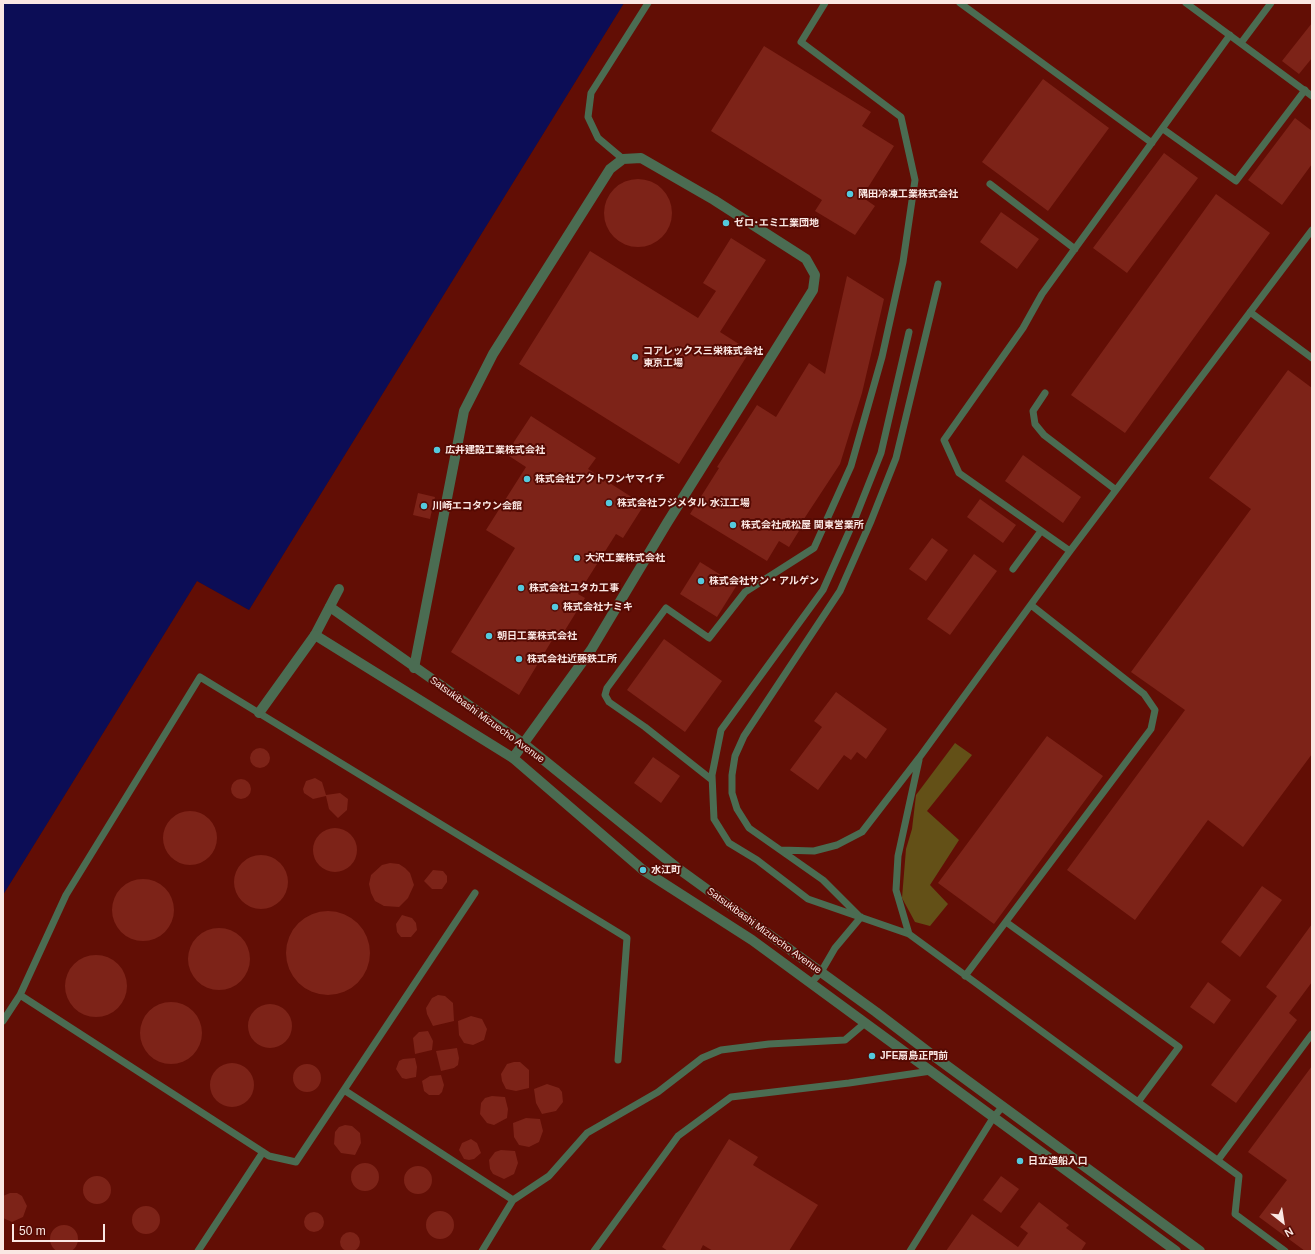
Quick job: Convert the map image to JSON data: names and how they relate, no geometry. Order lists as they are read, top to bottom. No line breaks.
{"streets":{"street":["Satsukibashi Mizuecho Avenue"]},"places":["隅田冷凍工業株式会社","ゼロ･エミ工業団地","コアレックス三栄株式会社 東京工場","広井建設工業株式会社","株式会社アクトワンヤマイチ","株式会社フジメタル 水江工場","川崎エコタウン会館","株式会社成松屋 関東営業所","大沢工業株式会社","株式会社サン・アルゲン","株式会社ユタカ工事","株式会社ナミキ","朝日工業株式会社","株式会社近藤鉄工所","水江町","JFE扇島正門前","日立造船入口"],"scale_bar":"50 m","north":"bottom right"}
